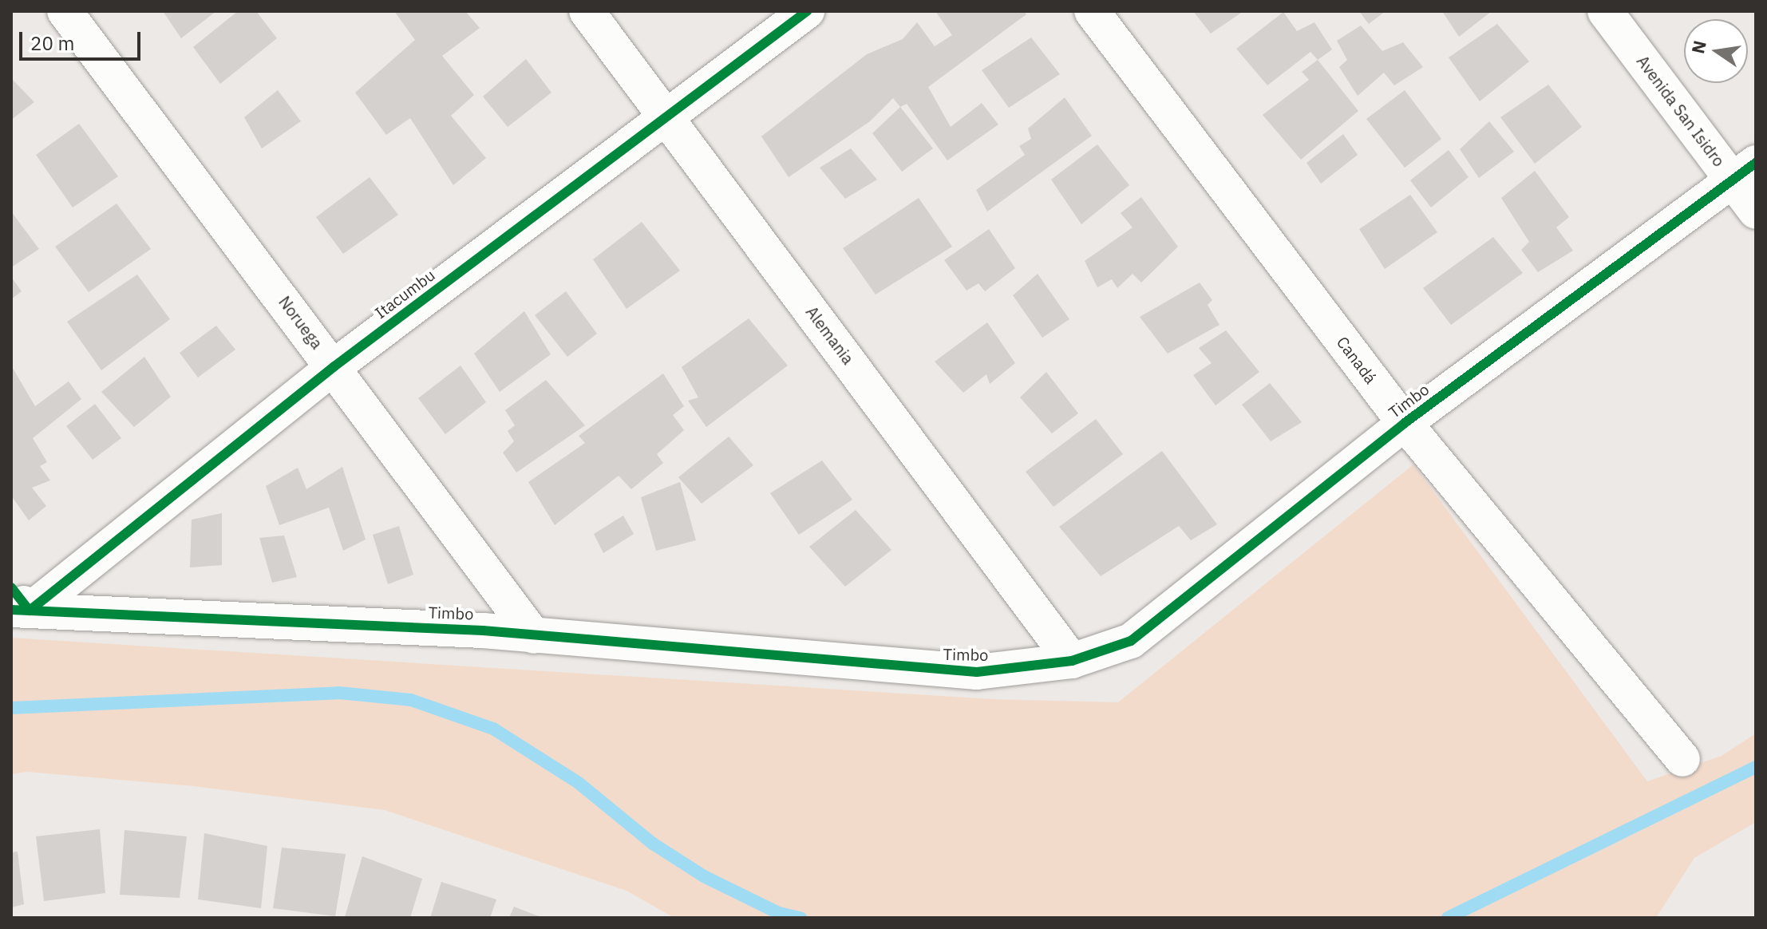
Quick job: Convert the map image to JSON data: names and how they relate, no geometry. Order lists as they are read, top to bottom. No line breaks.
{"streets":{"street":["Avenida San Isidro","Itacumbu","Noruega","Alemania","Canadá","Timbo"]},"crossings":[["Avenida San Isidro","Timbo"],["Itacumbu","Noruega"],["Itacumbu","Alemania"],["Itacumbu","Timbo"],["Noruega","Timbo"],["Alemania","Timbo"],["Canadá","Timbo"]],"scale_bar":"20 m","north":"left"}
